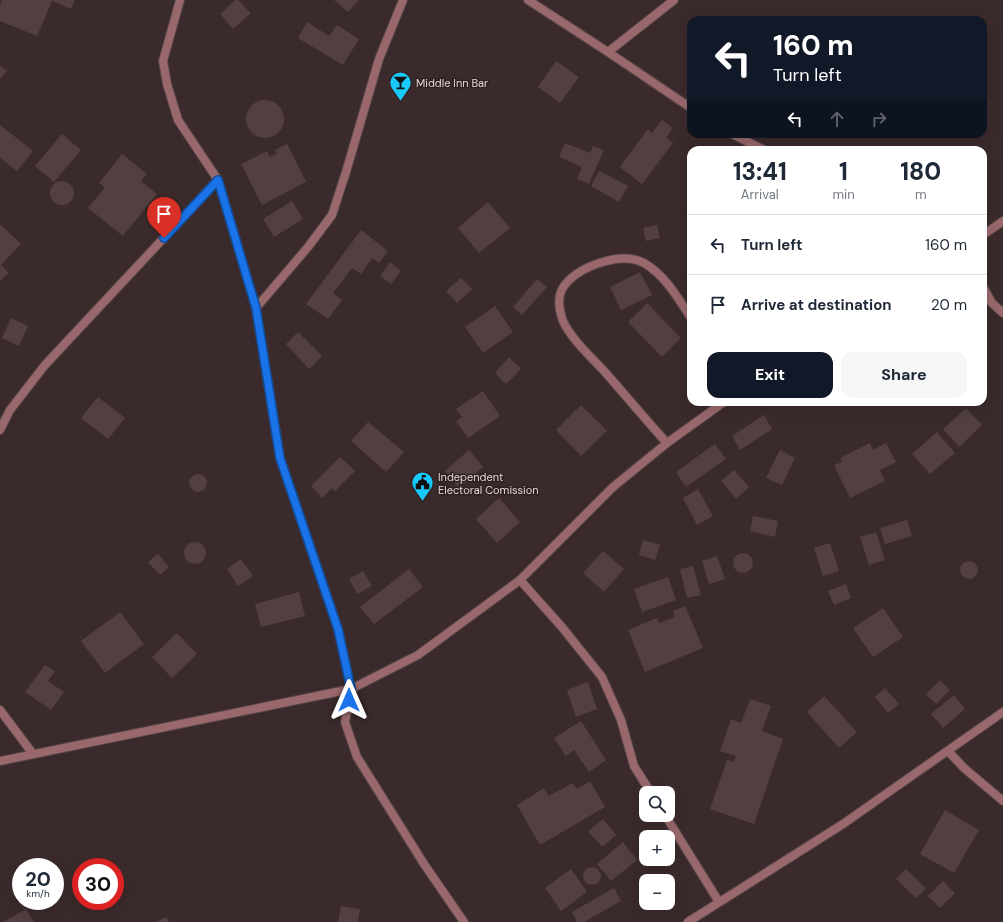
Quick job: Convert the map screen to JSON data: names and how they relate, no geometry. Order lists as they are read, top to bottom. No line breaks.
{"places":{"bar":["Middle Inn Bar"],"public building":["Independent Electoral Comission"]},"page":{"turn":["160 m","Turn left"],"eta":["13:41","Arrival","1","min","180","m"],"list":[{"name":"Turn left","value":"160 m"},{"name":"Arrive at destination","value":"20 m"}],"buttons":["Exit","Share"],"map_buttons":["+","−"],"speed":"20 km/h","limit":"30"}}
